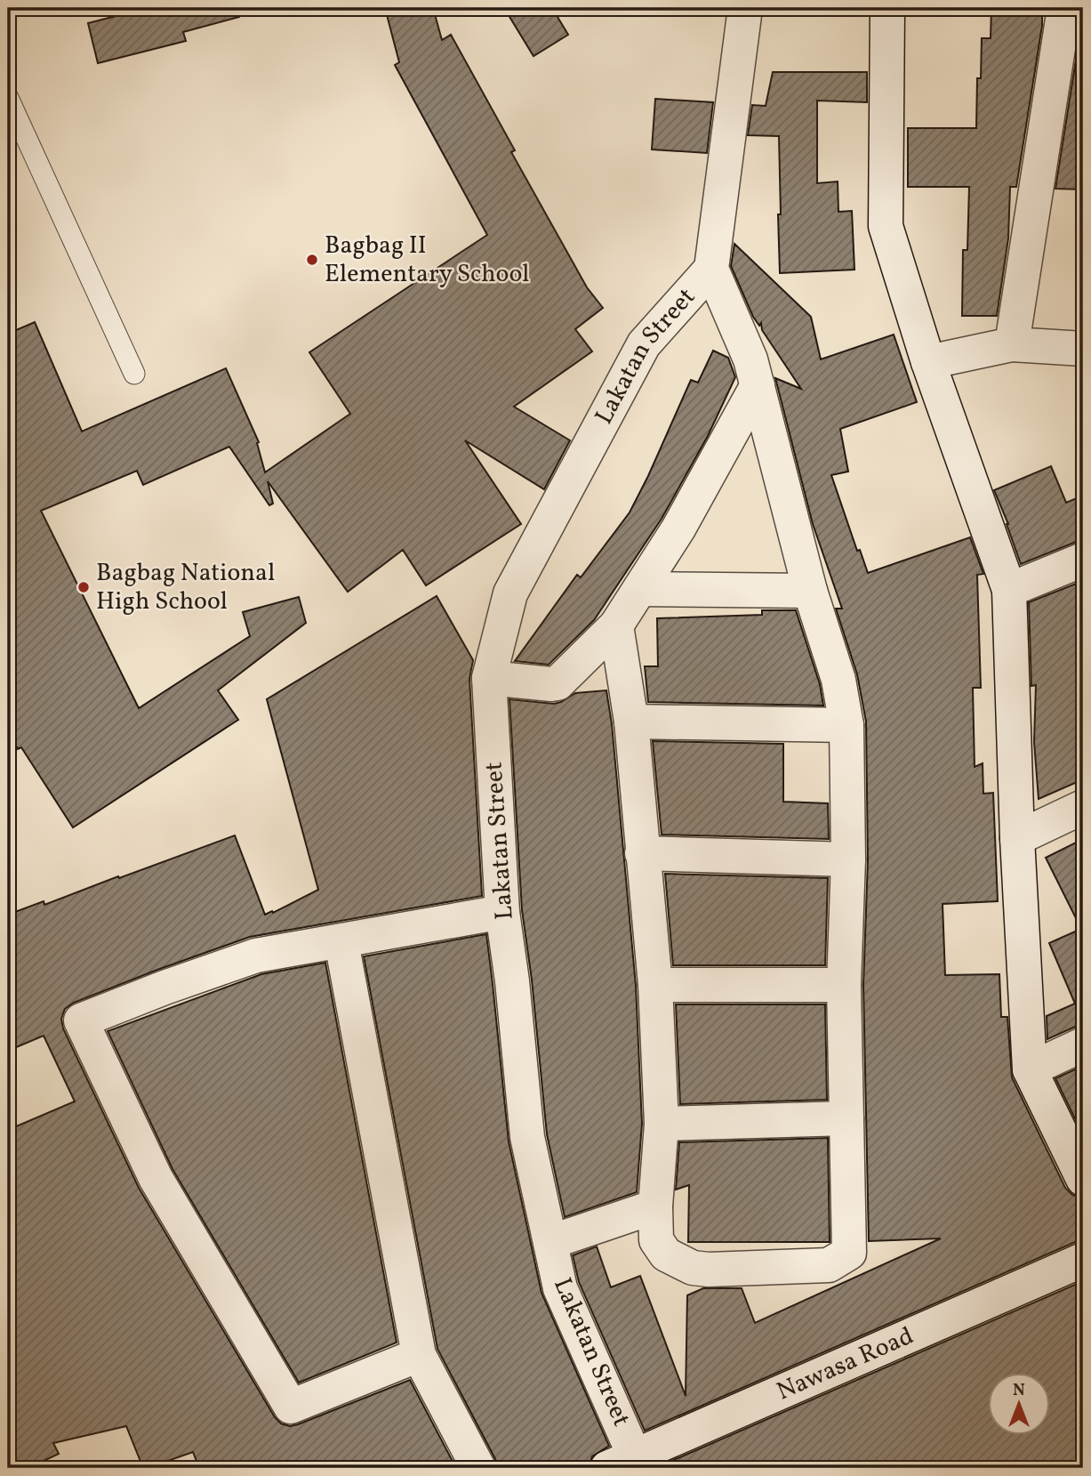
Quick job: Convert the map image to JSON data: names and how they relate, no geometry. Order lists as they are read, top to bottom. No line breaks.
{"streets":{"street":["Lakatan Street","Nawasa Road"]},"crossings":[["Lakatan Street","Nawasa Road"]],"places":["Bagbag II Elementary School","Bagbag National High School"],"north":"top"}
